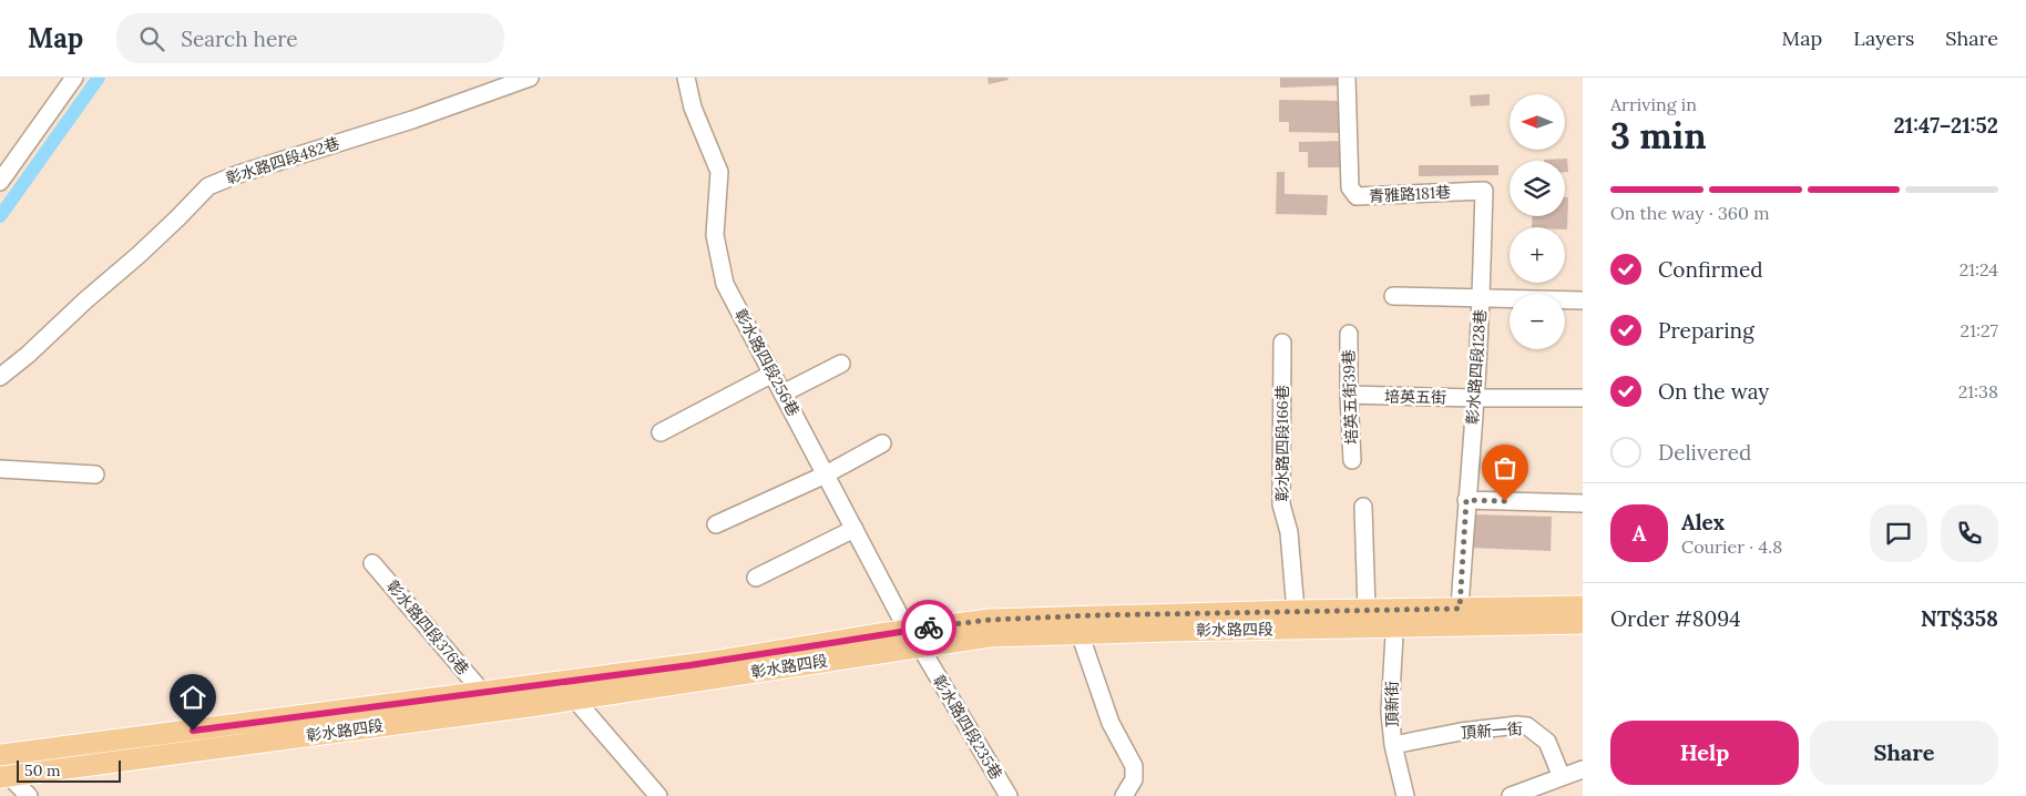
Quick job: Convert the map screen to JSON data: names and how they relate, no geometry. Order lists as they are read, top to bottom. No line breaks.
{"streets":{"main road":["彰水路四段"],"street":["彰水路四段482巷","青雅路181巷","彰水路四段256巷","彰水路四段128巷","培英五街39巷","培英五街","彰水路四段166巷","彰水路四段376巷","頂新街","彰水路四段235巷","頂新一街"]},"crossings":[["青雅路181巷","彰水路四段128巷"],["彰水路四段256巷","彰水路四段"],["彰水路四段256巷","彰水路四段235巷"],["彰水路四段128巷","培英五街"],["彰水路四段128巷","彰水路四段"],["培英五街39巷","培英五街"],["彰水路四段166巷","彰水路四段"],["彰水路四段376巷","彰水路四段"],["彰水路四段","頂新街"],["彰水路四段","彰水路四段235巷"],["頂新街","頂新一街"]],"scale_bar":"50 m","north":"left","page":{"header":"Map","search":"Search here","nav":["Map","Layers","Share"],"heading":["3 min","Arriving in","21:47–21:52"],"panel":["Alex","Courier · 4.8","Order #8094","NT$358"],"map_buttons":["+","−"],"bar":"On the way · 360 m","list":[["Confirmed","21:24"],["Preparing","21:27"],["On the way","21:38"],"Delivered"],"round":"A","buttons":["Help","Share"],"scale":"50 m"}}
